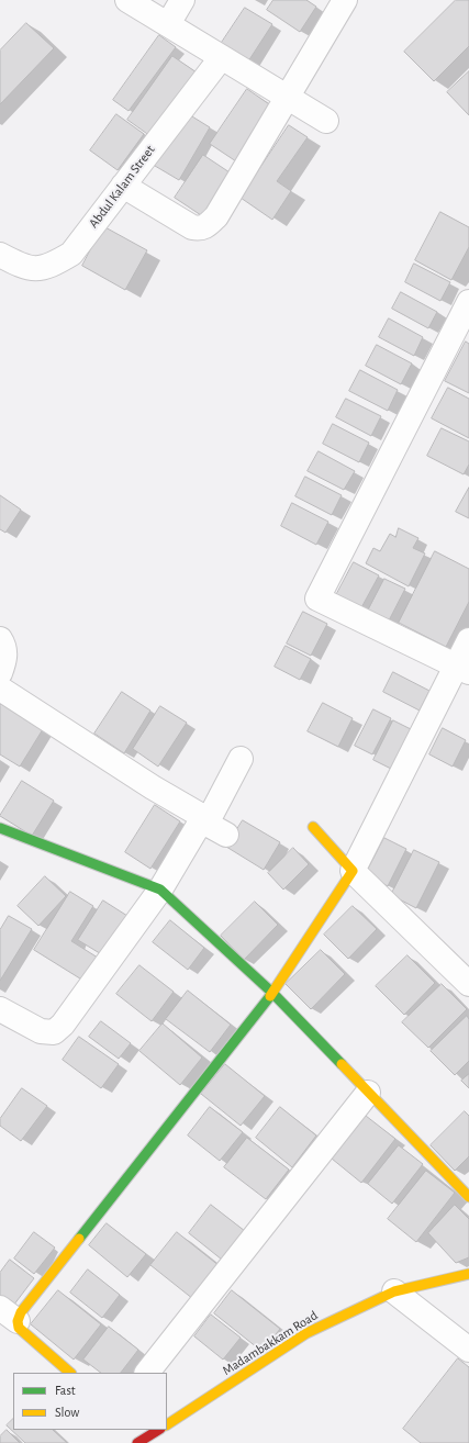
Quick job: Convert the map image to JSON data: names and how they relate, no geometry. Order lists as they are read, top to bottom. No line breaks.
{"streets":{"street":["Abdul Kalam Street","Madambakkam Road"]},"legend":["Fast","Slow"]}
